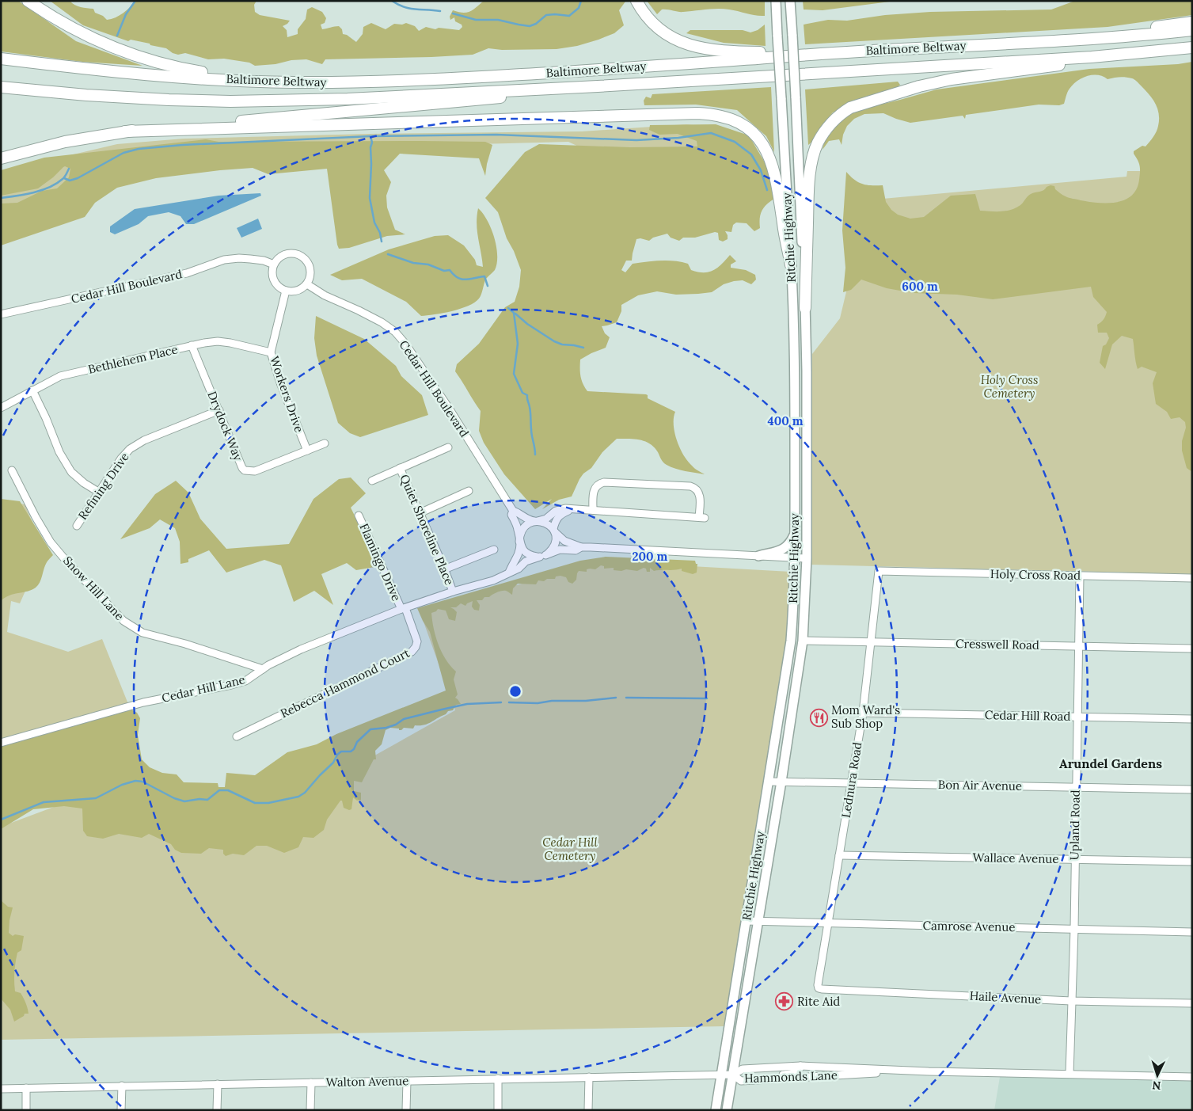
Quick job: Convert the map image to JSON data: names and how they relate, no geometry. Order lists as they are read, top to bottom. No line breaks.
{"streets":{"highway":["Baltimore Beltway"],"main road":["Ritchie Highway"],"street":["Cedar Hill Boulevard","Bethlehem Place","Workers Drive","Drydock Way","Refining Drive","Quiet Shoreline Place","Flamingo Drive","Holy Cross Road","Snow Hill Lane","Cresswell Road","Rebecca Hammond Court","Cedar Hill Lane","Cedar Hill Road","Lednura Road","Bon Air Avenue","Upland Road","Wallace Avenue","Camrose Avenue","Haile Avenue","Hammonds Lane","Walton Avenue"]},"crossings":[["Ritchie Highway","Cresswell Road"],["Ritchie Highway","Bon Air Avenue"],["Ritchie Highway","Camrose Avenue"],["Ritchie Highway","Hammonds Lane"],["Ritchie Highway","Walton Avenue"],["Cedar Hill Boulevard","Workers Drive"],["Cedar Hill Boulevard","Cedar Hill Lane"],["Bethlehem Place","Workers Drive"],["Bethlehem Place","Drydock Way"],["Workers Drive","Drydock Way"],["Drydock Way","Refining Drive"],["Quiet Shoreline Place","Cedar Hill Lane"],["Flamingo Drive","Rebecca Hammond Court"],["Flamingo Drive","Cedar Hill Lane"],["Holy Cross Road","Lednura Road"],["Holy Cross Road","Upland Road"],["Snow Hill Lane","Cedar Hill Lane"],["Cresswell Road","Lednura Road"],["Cresswell Road","Upland Road"],["Rebecca Hammond Court","Cedar Hill Lane"],["Cedar Hill Road","Lednura Road"],["Cedar Hill Road","Upland Road"],["Lednura Road","Bon Air Avenue"],["Lednura Road","Wallace Avenue"],["Lednura Road","Camrose Avenue"],["Lednura Road","Haile Avenue"],["Bon Air Avenue","Upland Road"],["Upland Road","Wallace Avenue"],["Upland Road","Camrose Avenue"],["Upland Road","Haile Avenue"],["Upland Road","Hammonds Lane"],["Hammonds Lane","Walton Avenue"]],"districts":["Arundel Gardens"],"parks":["Holy Cross Cemetery","Cedar Hill Cemetery"],"places":{"restaurant":["Mom Ward's Sub Shop"],"pharmacy":["Rite Aid"]},"north":"bottom","rings":["600 m","400 m","200 m"]}
